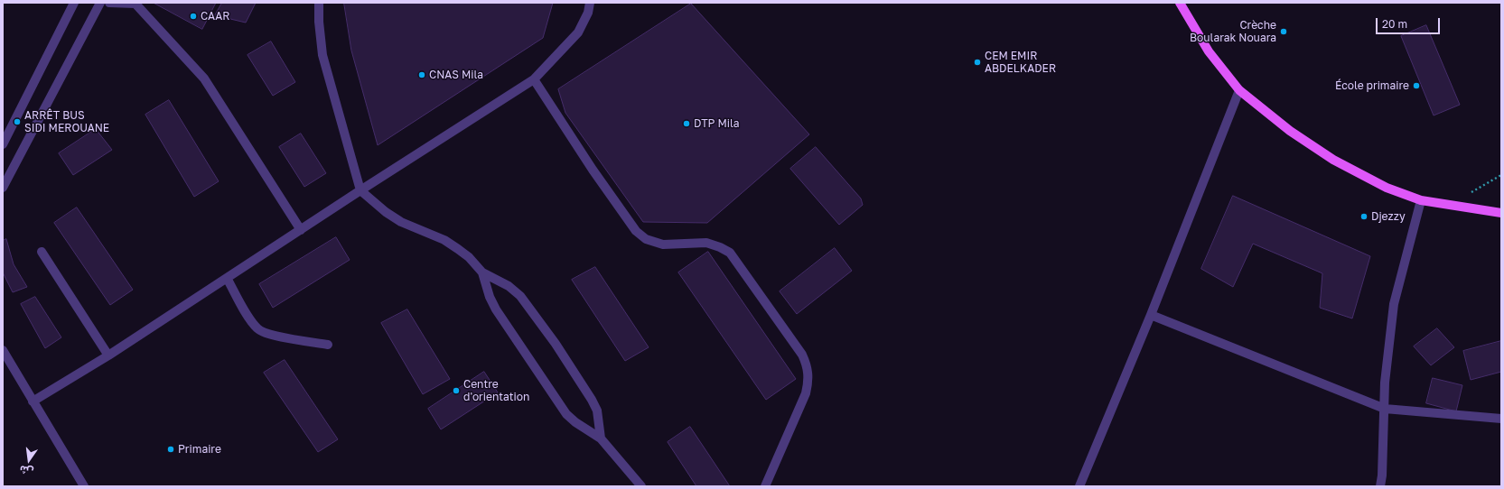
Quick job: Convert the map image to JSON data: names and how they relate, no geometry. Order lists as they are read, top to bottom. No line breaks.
{"places":["CAAR","Crèche Boularak Nouara","CEM EMIR ABDELKADER","CNAS Mila","École primaire","ARRÊT BUS SIDI MEROUANE","DTP Mila","Djezzy","Centre d'orientation","Primaire"],"scale_bar":"20 m","north":"bottom"}
